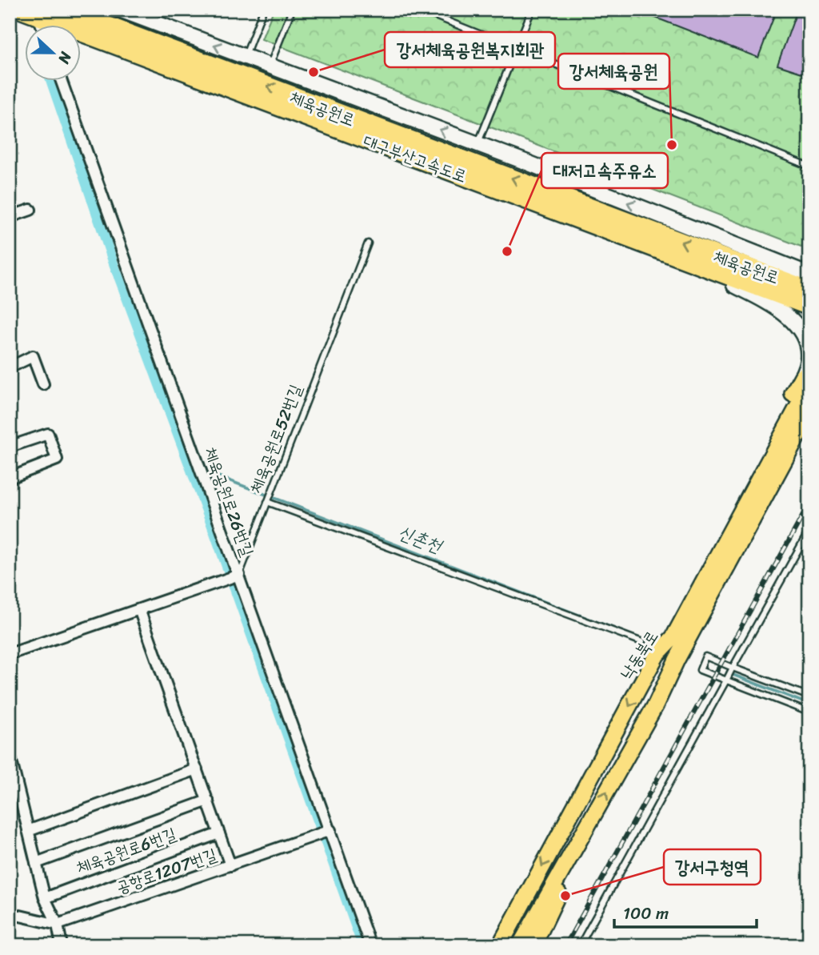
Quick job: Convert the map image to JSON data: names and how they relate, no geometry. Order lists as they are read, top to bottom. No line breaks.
{"streets":{"highway":["대구부산고속도로"],"main road":["체육공원로","낙동북로"],"street":["체육공원로26번길","체육공원로6번길","공항로1207번길"],"lane":["체육공원로52번길"]},"crossings":[["체육공원로","대구부산고속도로"],["체육공원로52번길","체육공원로26번길"],["체육공원로26번길","공항로1207번길"]],"water":["신촌천"],"places":["강서체육공원복지회관","강서체육공원","대저고속주유소","강서구청역"],"scale_bar":"100 m","north":"right"}
